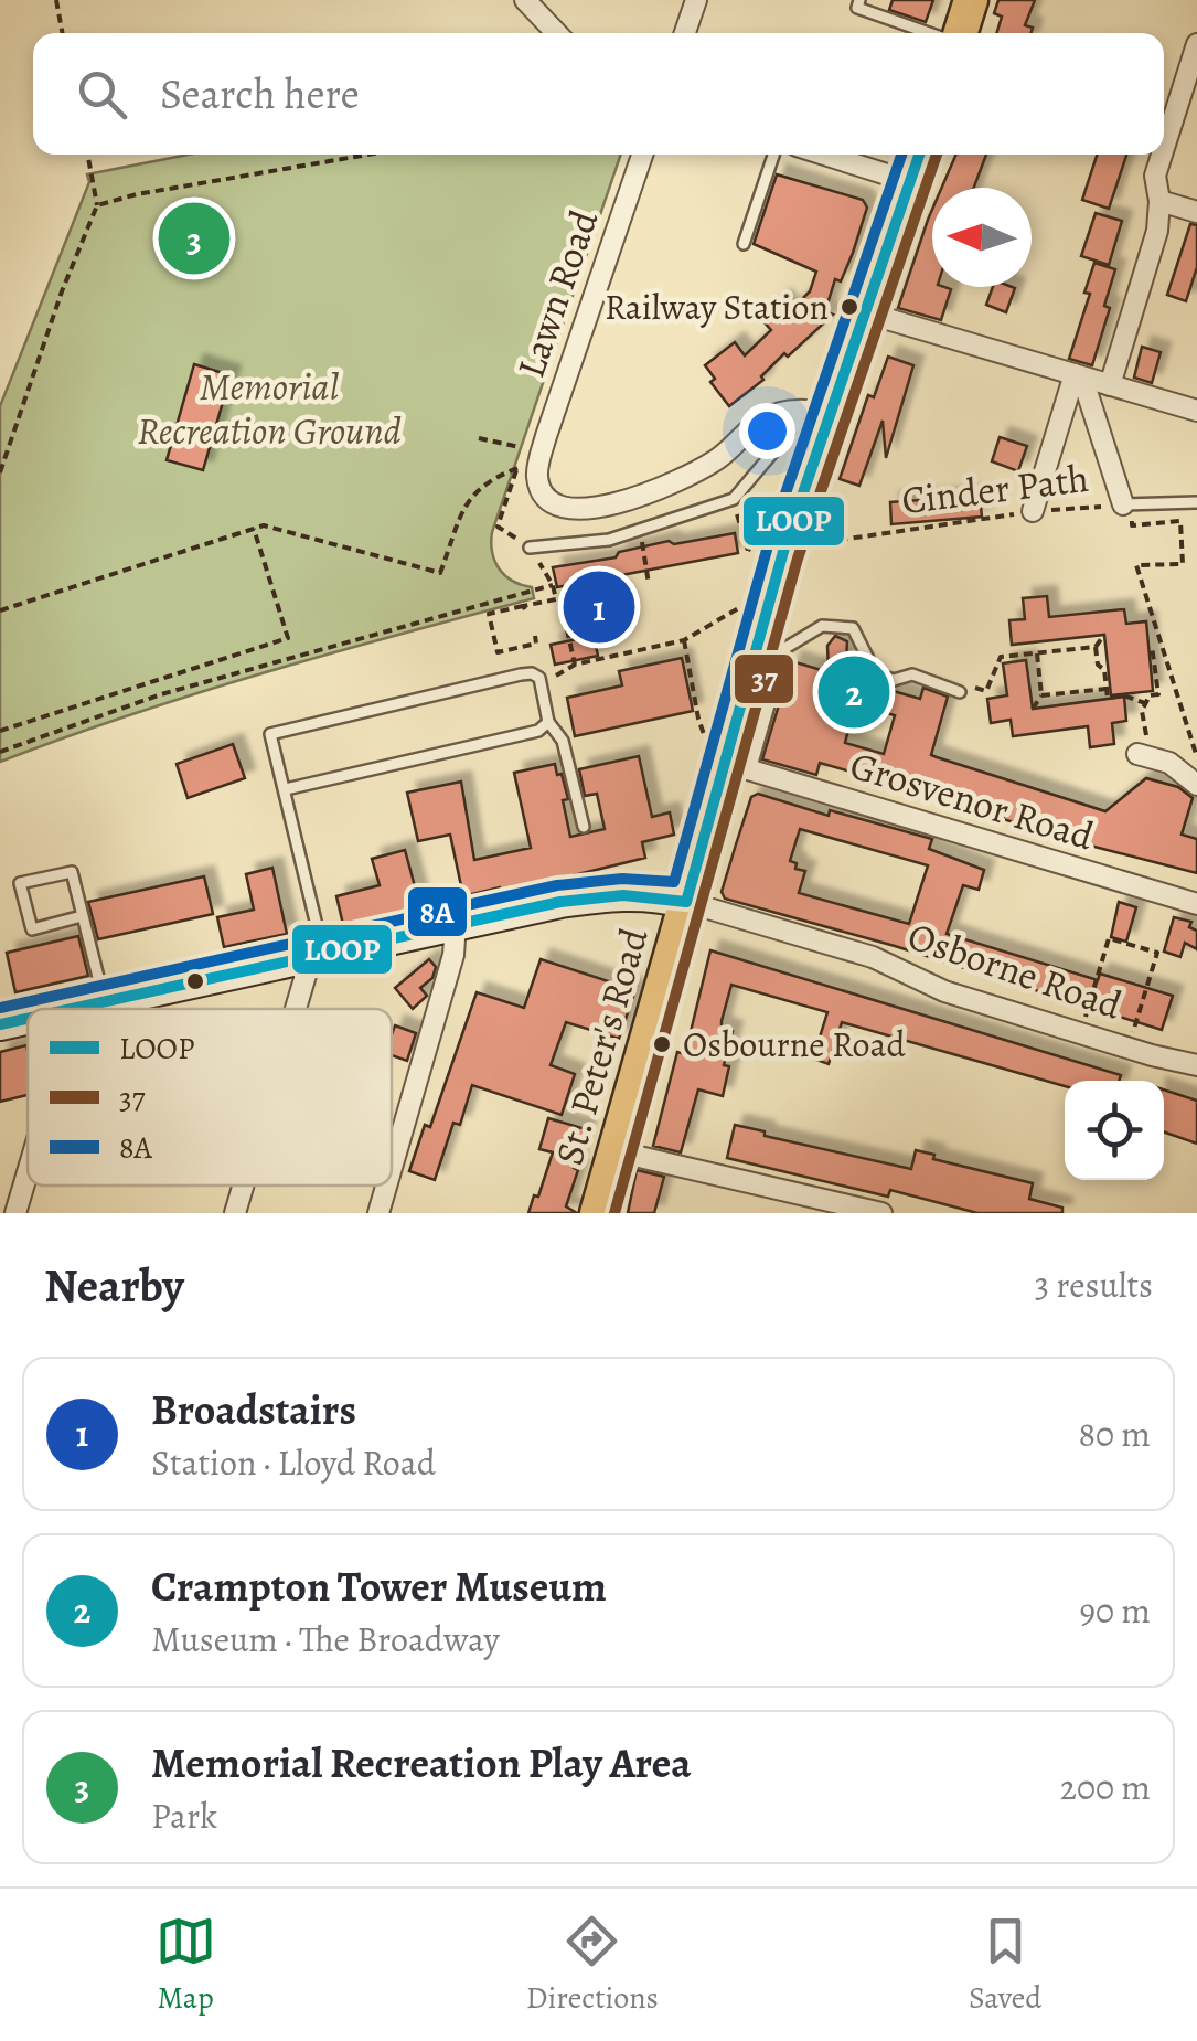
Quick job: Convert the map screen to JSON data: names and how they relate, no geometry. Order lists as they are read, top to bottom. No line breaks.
{"streets":{"main road":["St. Peter's Road"],"street":["Lawn Road","Grosvenor Road","Osborne Road"],"lane":["Cinder Path"]},"crossings":[["Cinder Path","St. Peter's Road"],["Grosvenor Road","St. Peter's Road"],["Osborne Road","St. Peter's Road"]],"parks":["Memorial Recreation Ground"],"places":["Railway Station","Osbourne Road"],"lines":["transit line LOOP","transit line 37","transit line 8A"],"legend":["LOOP","37","8A"],"north":"left","page":{"search":"Search here","pins":["3","1","2"],"heading":["Nearby","3 results"],"list":[{"mark":"1","name":"Broadstairs","note":"Station · Lloyd Road","value":"80 m"},{"mark":"2","name":"Crampton Tower Museum","note":"Museum · The Broadway","value":"90 m"},{"mark":"3","name":"Memorial Recreation Play Area","note":"Park","value":"200 m"}],"nav":["Map","Directions","Saved"]}}
